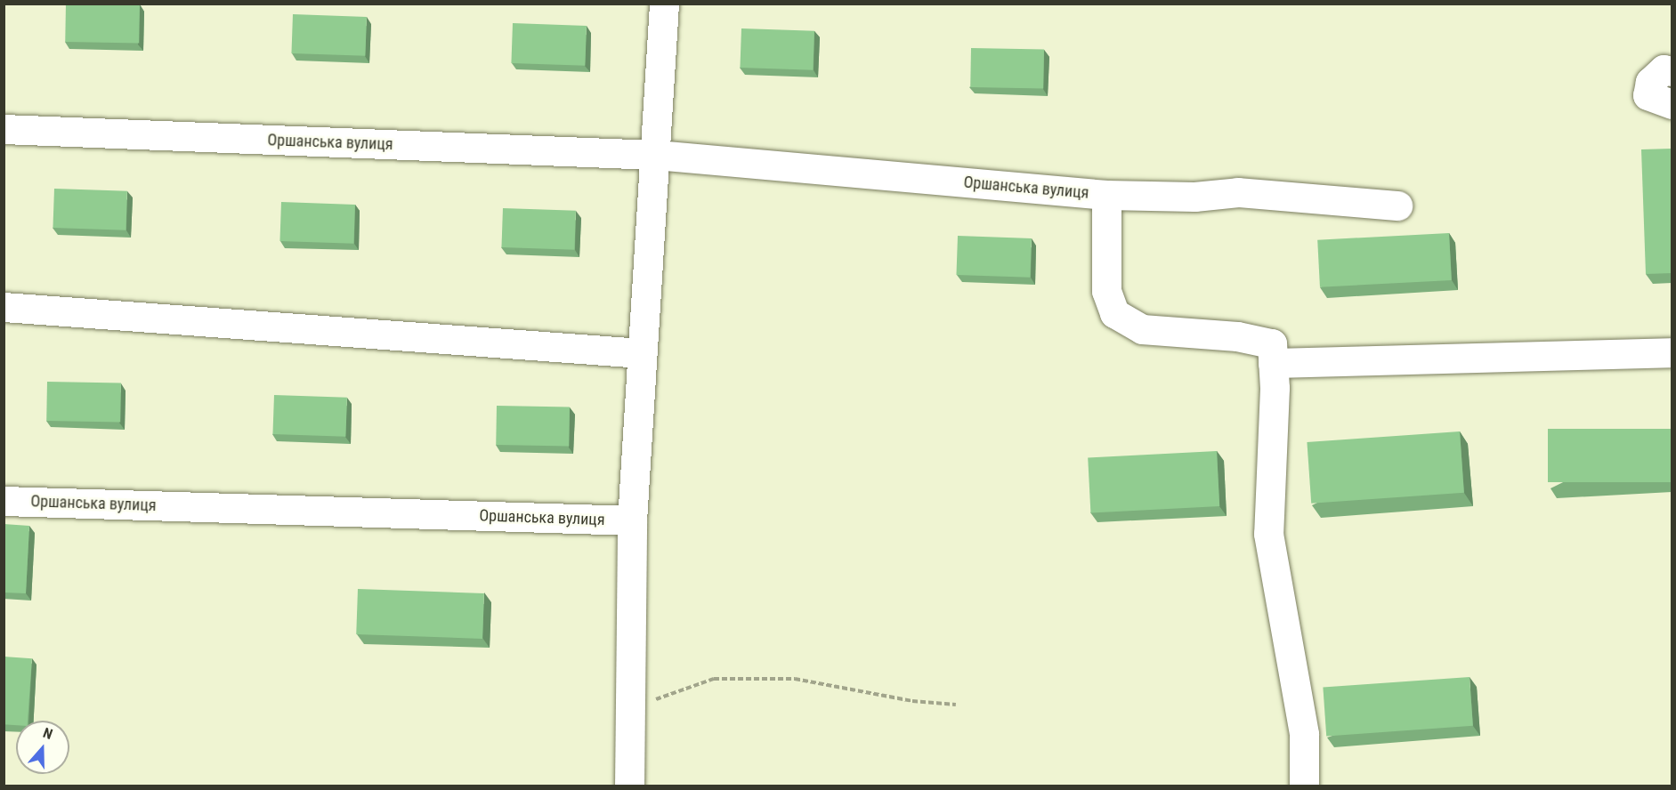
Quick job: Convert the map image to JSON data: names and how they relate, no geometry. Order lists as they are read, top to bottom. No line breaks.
{"streets":{"street":["Оршанська вулиця"]},"north":"top"}
